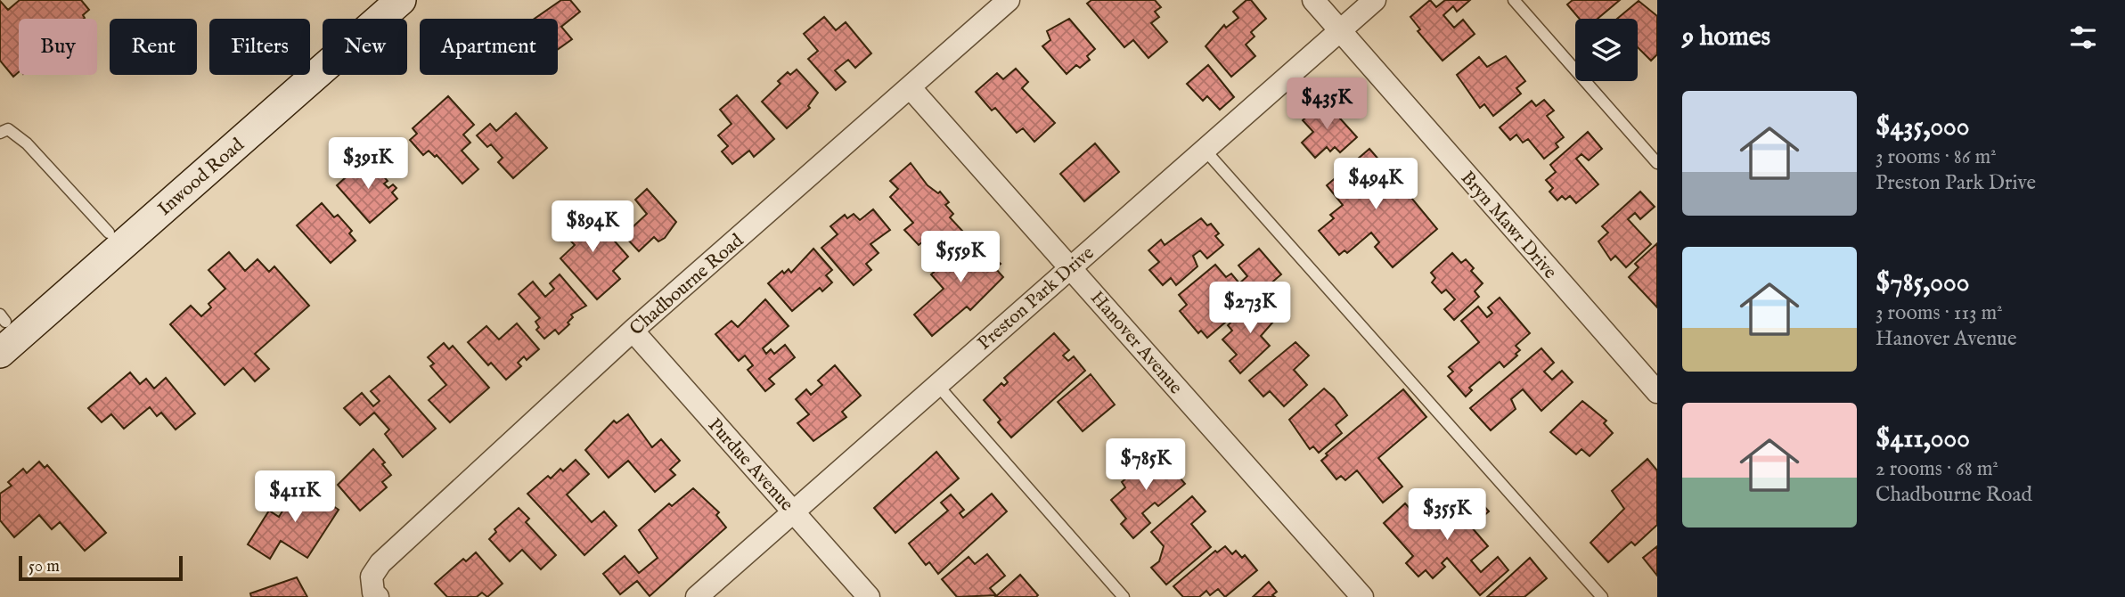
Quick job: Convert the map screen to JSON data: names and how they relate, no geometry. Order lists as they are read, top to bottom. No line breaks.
{"streets":{"main road":["Inwood Road"],"street":["Bryn Mawr Drive","Chadbourne Road","Preston Park Drive","Hanover Avenue","Purdue Avenue"]},"crossings":[["Bryn Mawr Drive","Preston Park Drive"],["Chadbourne Road","Hanover Avenue"],["Chadbourne Road","Purdue Avenue"],["Preston Park Drive","Hanover Avenue"],["Preston Park Drive","Purdue Avenue"]],"scale_bar":"50 m","page":{"heading":"9 homes","chip":["Buy","Rent","Filters","New","Apartment"],"list":[{"name":"$435,000","note":"3 rooms · 86 m² · Preston Park Drive"},{"name":"$785,000","note":"3 rooms · 113 m² · Hanover Avenue"},{"name":"$411,000","note":"2 rooms · 68 m² · Chadbourne Road"}],"price":["$435K","$391K","$494K","$894K","$559K","$273K","$785K","$411K","$355K"],"scale":"50 m"}}
